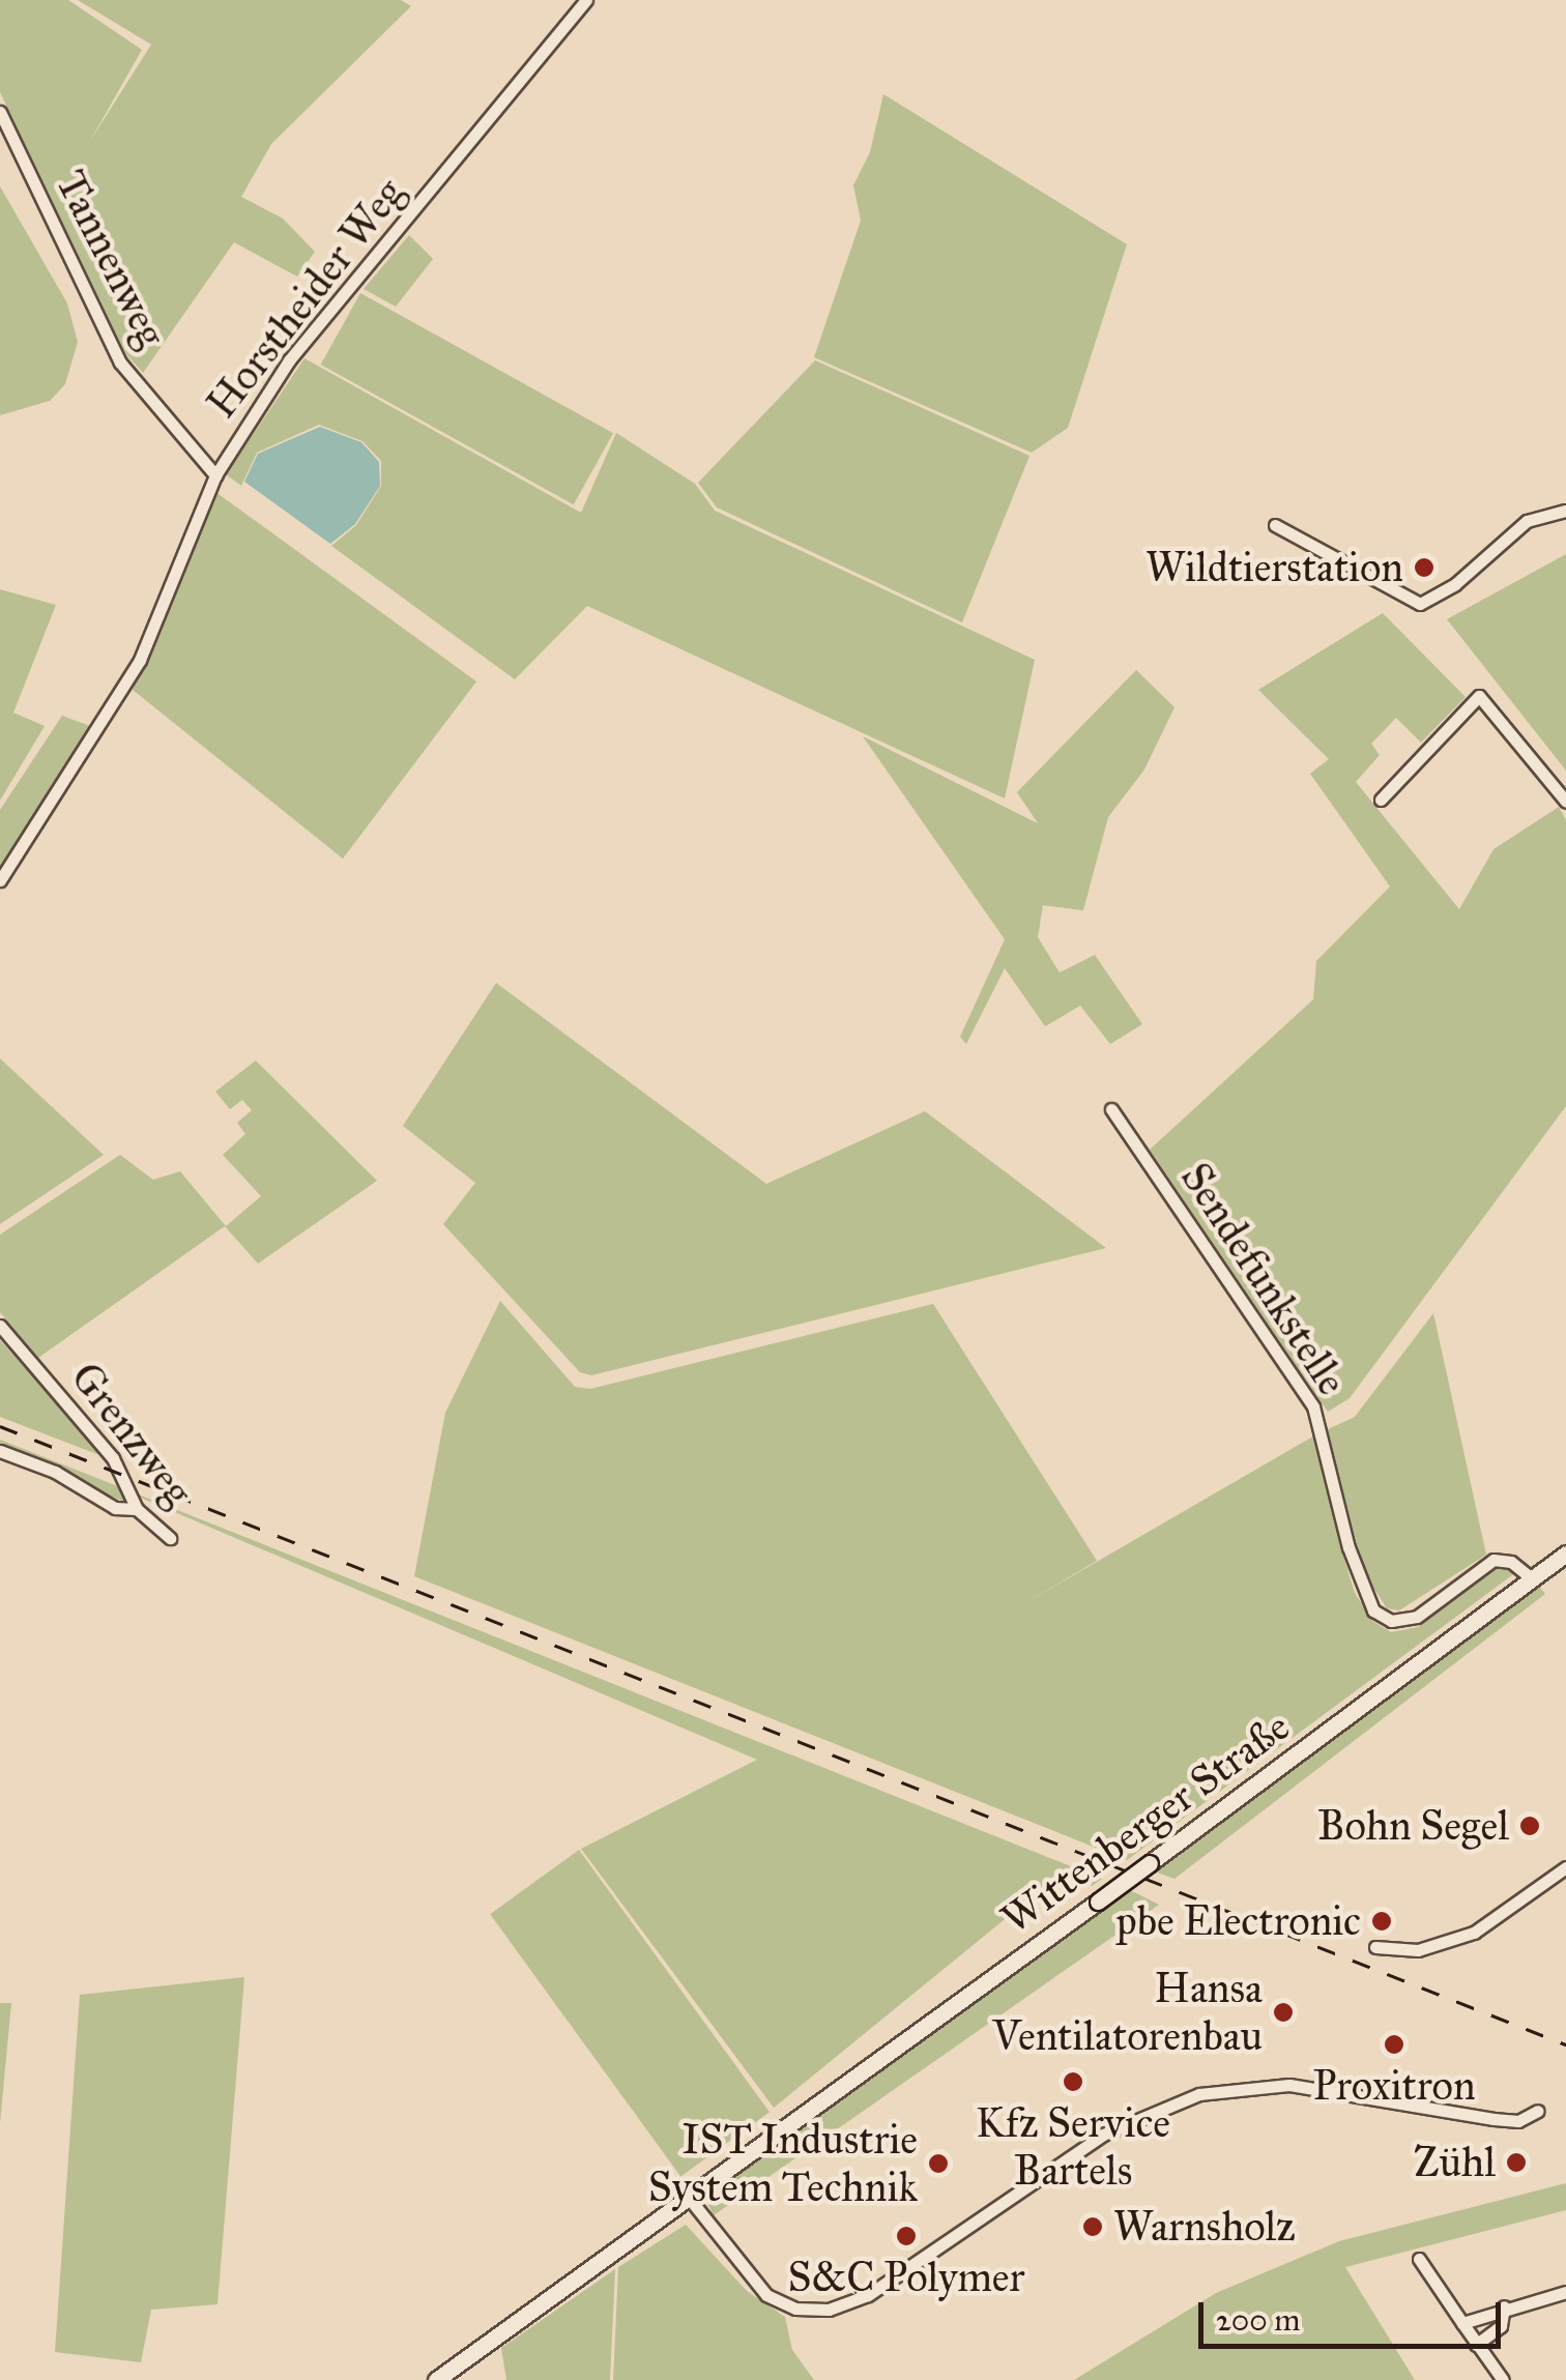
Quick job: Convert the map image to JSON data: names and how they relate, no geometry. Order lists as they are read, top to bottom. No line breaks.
{"streets":{"main road":["Wittenberger Straße"],"street":["Tannenweg","Horstheider Weg","Sendefunkstelle","Grenzweg"]},"crossings":[["Tannenweg","Horstheider Weg"],["Sendefunkstelle","Wittenberger Straße"]],"places":["Wildtierstation","Bohn Segel","pbe Electronic","Hansa Ventilatorenbau","Proxitron","Kfz Service Bartels","Zühl","IST Industrie System Technik","Warnsholz","S&C Polymer"],"scale_bar":"200 m"}
